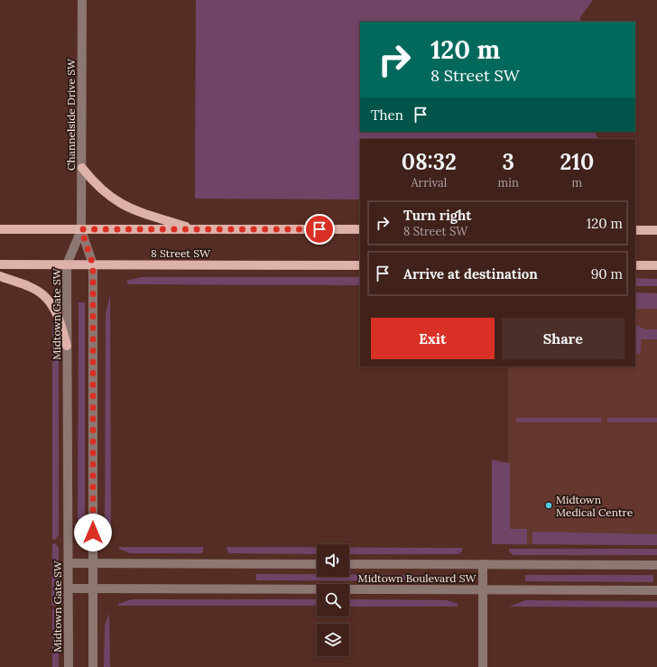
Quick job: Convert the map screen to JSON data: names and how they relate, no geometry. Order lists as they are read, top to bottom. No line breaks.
{"streets":{"main road":["8 Street SW"],"street":["Channelside Drive SW","Midtown Gate SW","Midtown Boulevard SW"]},"crossings":[["Channelside Drive SW","Midtown Gate SW"],["8 Street SW","Midtown Gate SW"],["Midtown Gate SW","Midtown Boulevard SW"]],"places":["Midtown Medical Centre"],"page":{"turn":["120 m","8 Street SW"],"then":"Then","eta":["08:32","Arrival","3","min","210","m"],"list":[{"name":"Turn right","note":"8 Street SW","value":"120 m"},{"name":"Arrive at destination","value":"90 m"}],"buttons":["Exit","Share"]}}
